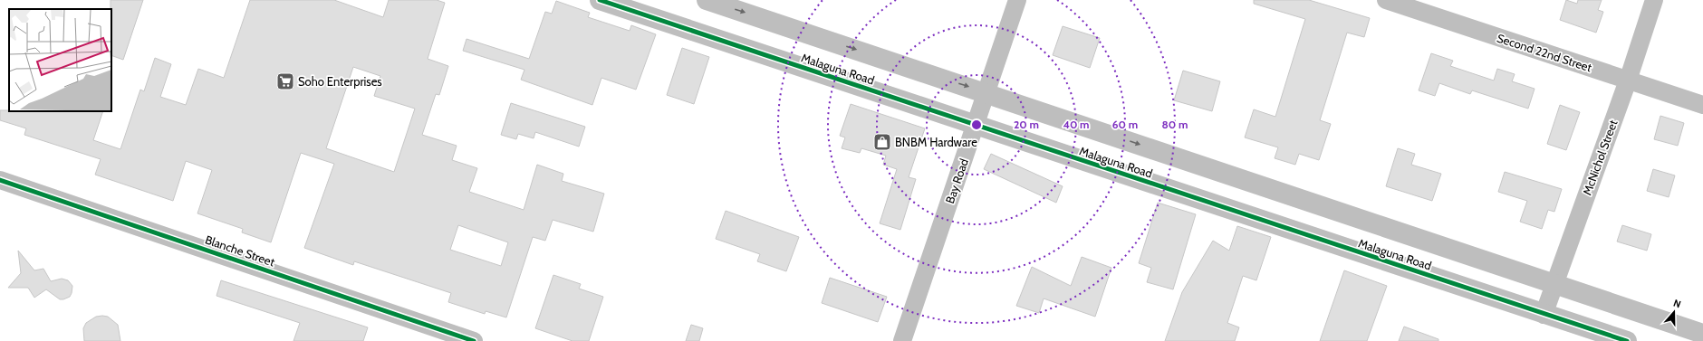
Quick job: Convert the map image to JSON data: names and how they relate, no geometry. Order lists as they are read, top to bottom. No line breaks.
{"streets":{"street":["Second 22nd Street","Malaguna Road","McNichol Street","Bay Road","Blanche Street"]},"crossings":[["Second 22nd Street","McNichol Street"],["Malaguna Road","McNichol Street"],["Malaguna Road","Bay Road"]],"places":{"supermarket":["Soho Enterprises"],"shop":["BNBM Hardware"]},"north":"top","rings":["20 m","40 m","60 m","80 m"]}
